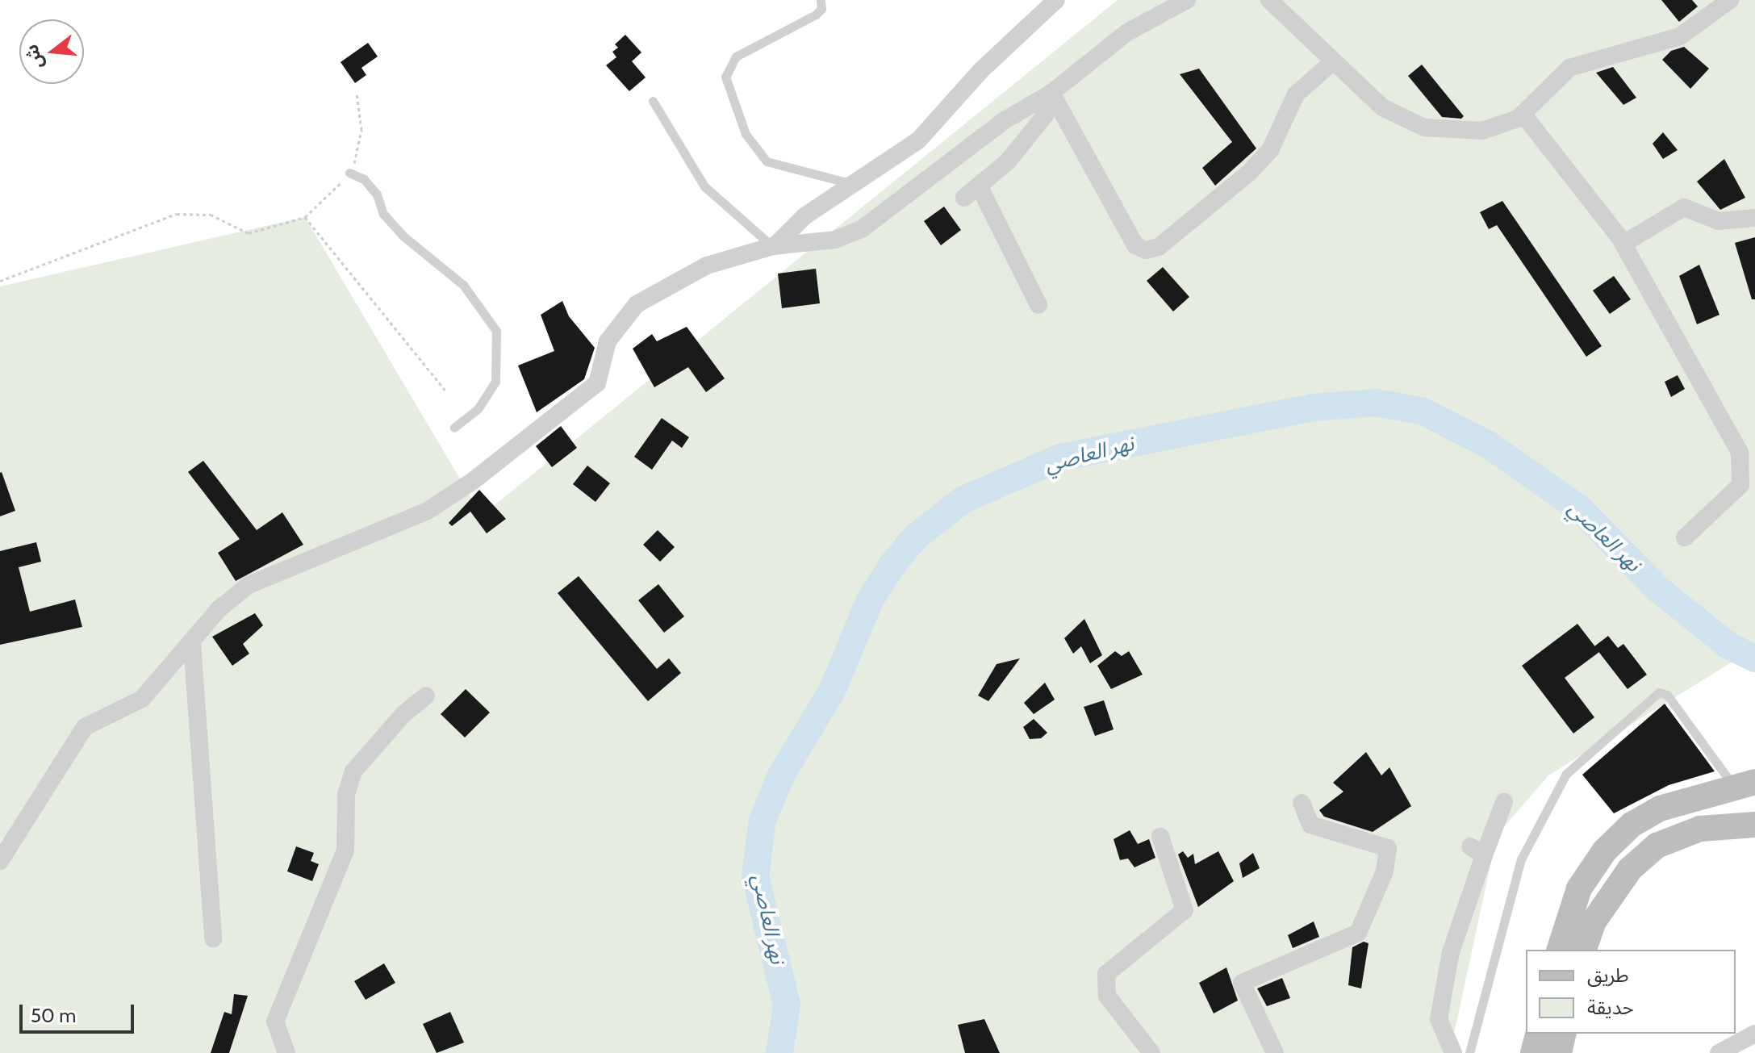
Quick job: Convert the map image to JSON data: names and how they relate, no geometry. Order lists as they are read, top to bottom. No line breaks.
{"water":["نهر العاصي"],"legend":["طريق","حديقة"],"scale_bar":"50 m","north":"left"}
